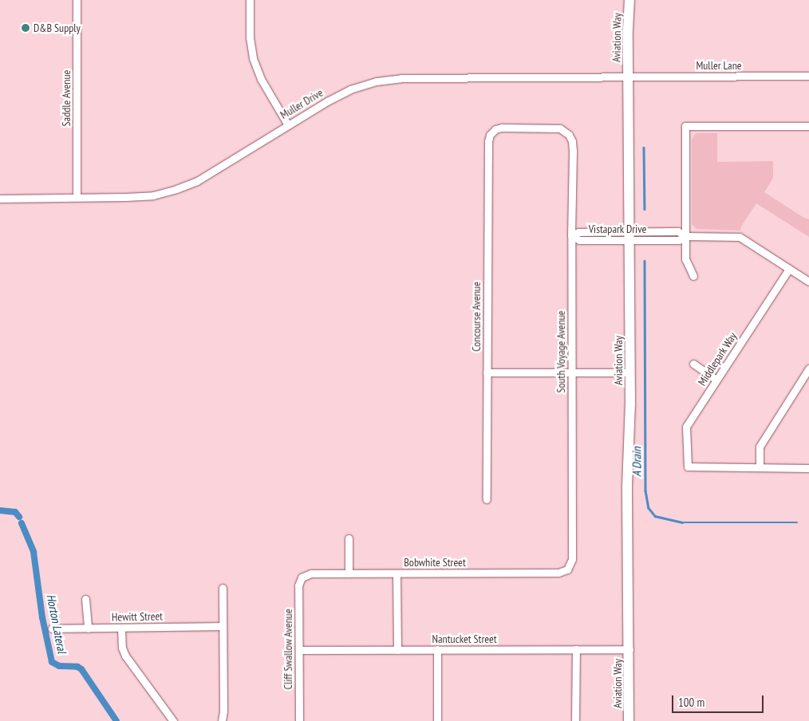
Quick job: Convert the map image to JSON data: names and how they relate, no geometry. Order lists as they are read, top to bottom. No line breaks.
{"streets":{"street":["Aviation Way","Muller Lane","Saddle Avenue","Muller Drive","Vistapark Drive","Concourse Avenue","South Voyage Avenue","Middlepark Way","Bobwhite Street","Hewitt Street","Nantucket Street","Cliff Swallow Avenue"]},"crossings":[["Aviation Way","Muller Lane"],["Aviation Way","Muller Drive"],["Aviation Way","Vistapark Drive"],["Aviation Way","Nantucket Street"],["Muller Lane","Muller Drive"],["Saddle Avenue","Muller Drive"],["Vistapark Drive","South Voyage Avenue"],["Vistapark Drive","Middlepark Way"],["Concourse Avenue","South Voyage Avenue"],["South Voyage Avenue","Bobwhite Street"],["Bobwhite Street","Cliff Swallow Avenue"],["Nantucket Street","Cliff Swallow Avenue"]],"water":["A Drain","Horton Lateral"],"places":["D&B Supply"],"scale_bar":"100 m"}
